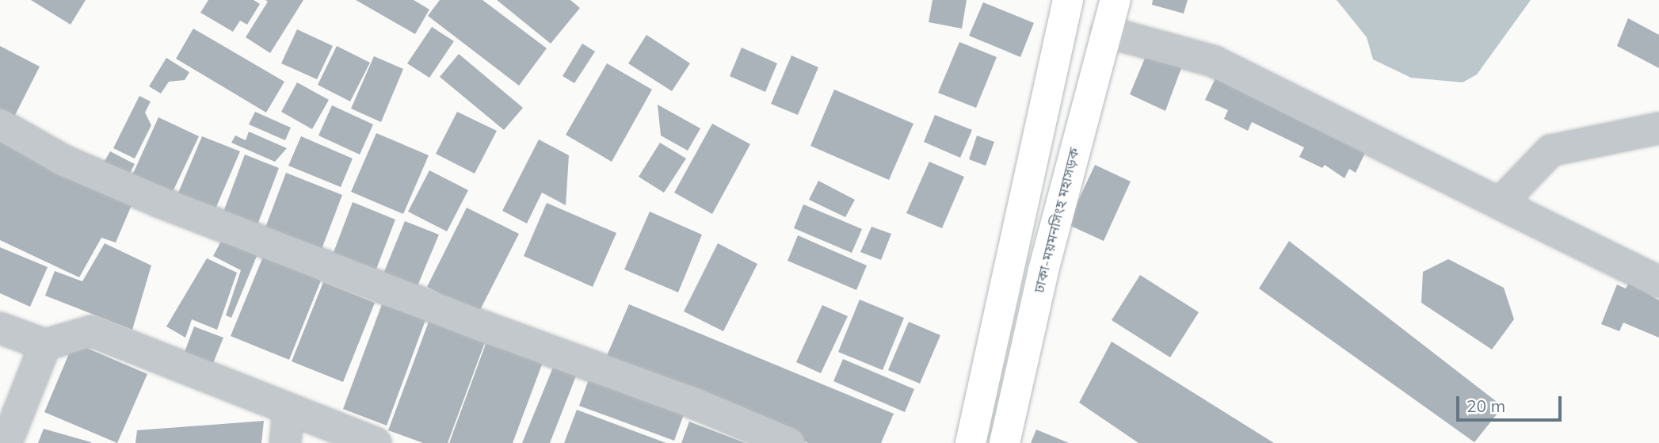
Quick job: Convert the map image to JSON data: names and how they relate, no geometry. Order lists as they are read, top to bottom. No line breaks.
{"streets":{"main road":["ঢাকা-ময়মনসিংহ মহাসড়ক"]},"scale_bar":"20 m"}
